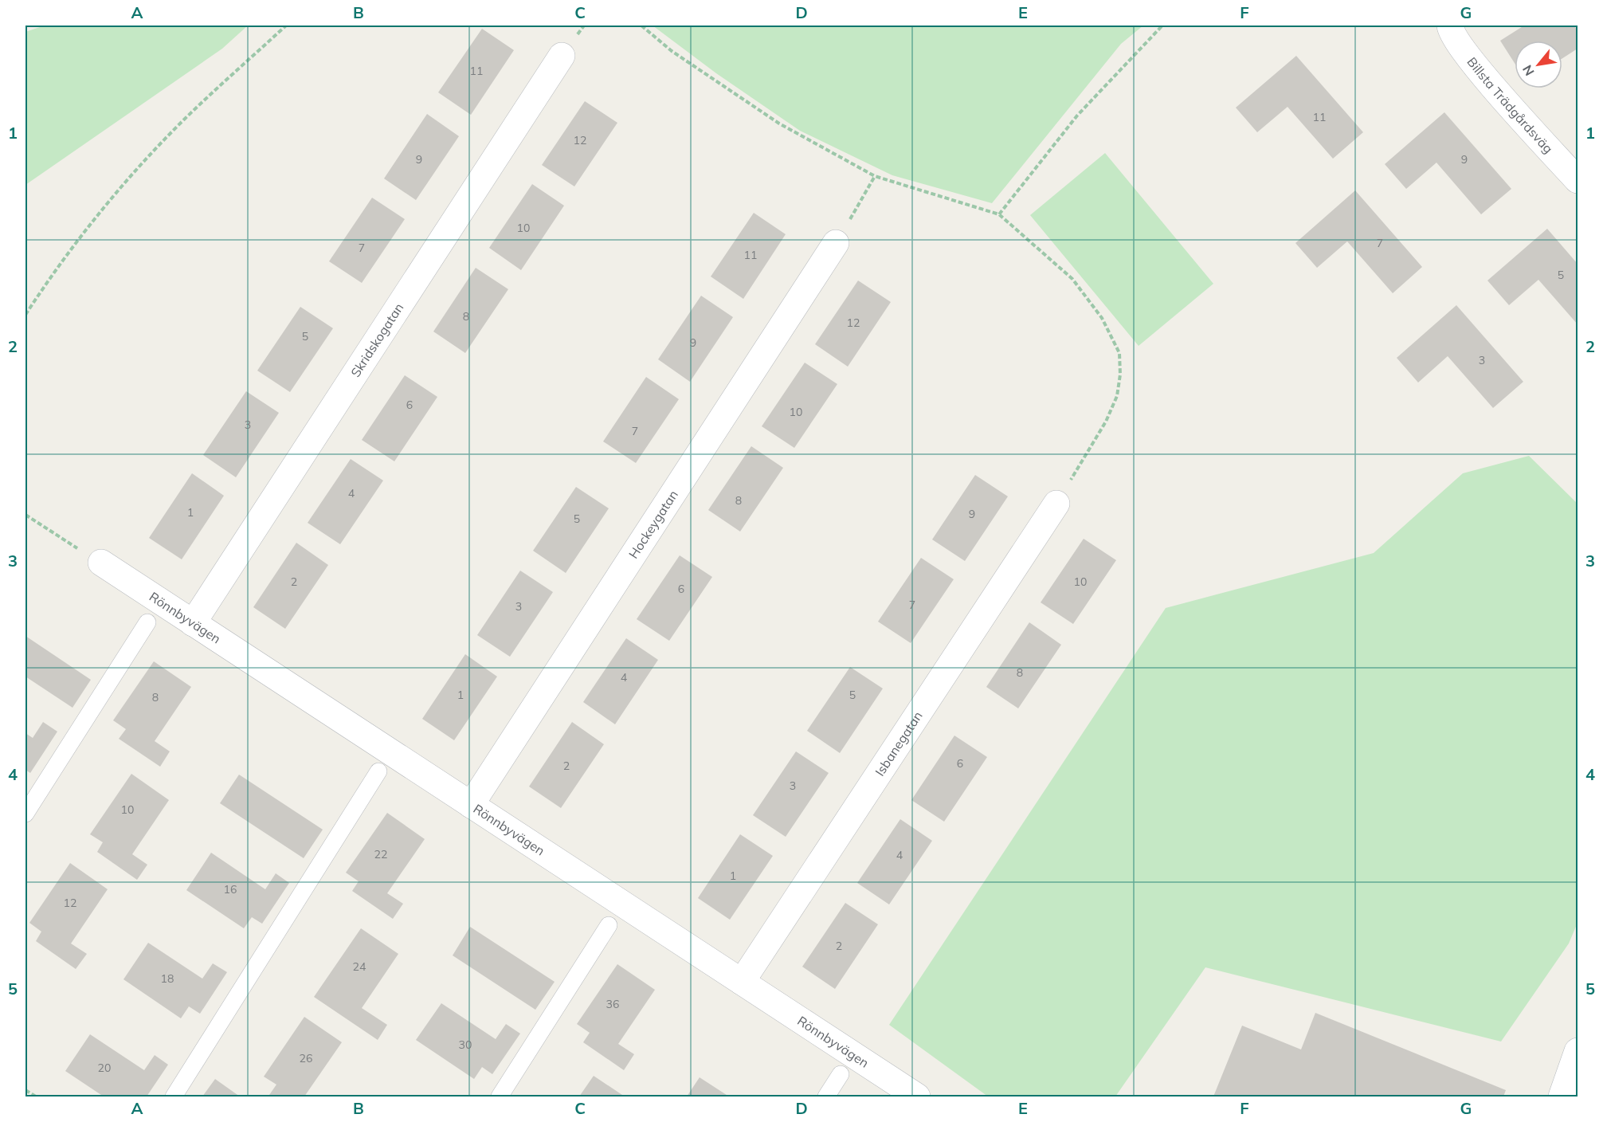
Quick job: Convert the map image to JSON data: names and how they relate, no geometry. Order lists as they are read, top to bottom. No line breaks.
{"streets":{"street":["Billsta Trädgårdsväg","Skridskogatan","Hockeygatan","Rönnbyvägen","Isbanegatan"]},"crossings":[["Skridskogatan","Rönnbyvägen"],["Hockeygatan","Rönnbyvägen"],["Rönnbyvägen","Isbanegatan"]],"house_numbers":["11","11","12","9","9","10","7","7","11","5","8","12","5","9","3","6","10","3","7","4","8","1","9","5","2","10","6","7","3","8","4","1","5","8","6","2","3","10","22","4","1","16","12","2","24","18","36","30","26","20"],"north":"bottom left","grid":{"columns":["A","B","C","D","E","F","G"],"rows":["1","2","3","4","5"]}}
